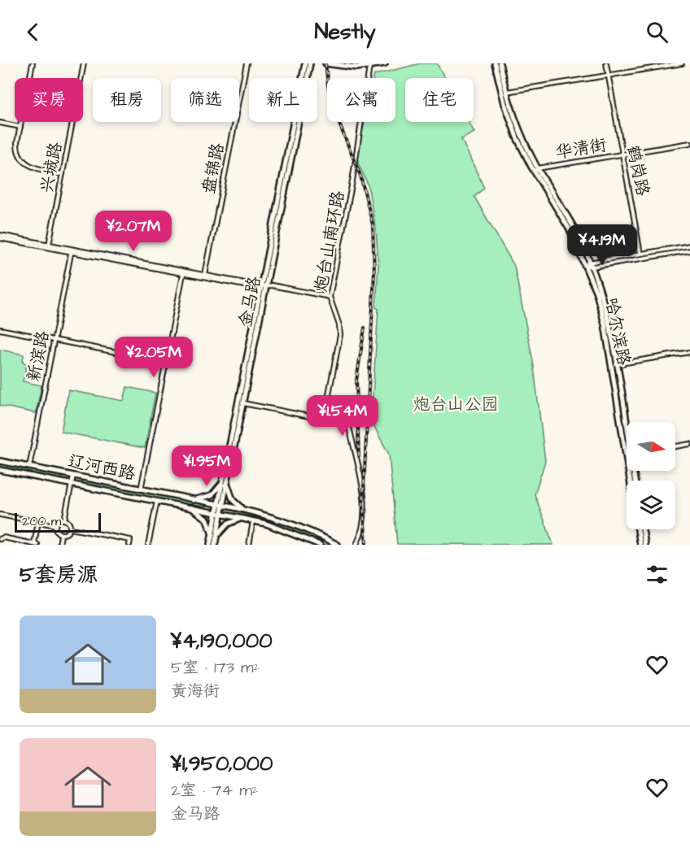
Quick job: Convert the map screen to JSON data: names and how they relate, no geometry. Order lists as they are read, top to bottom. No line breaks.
{"streets":{"main road":["金马路","哈尔滨路","辽河西路"],"street":["华清街","兴城路","盘锦路","鹤岗路","炮台山南环路","新滨路"]},"crossings":[["华清街","鹤岗路"],["华清街","哈尔滨路"],["金马路","辽河西路"],["新滨路","辽河西路"]],"parks":["炮台山公园"],"scale_bar":"200 m","north":"right","page":{"header":"Nestly","chip":["买房","租房","筛选","新上","公寓","住宅"],"price":["¥2.07M","¥4.19M","¥2.05M","¥1.54M","¥1.95M"],"scale":"200 m","heading":"5套房源","list":[{"name":"¥4,190,000","note":"5室 · 173 m² · 黄海街"},{"name":"¥1,950,000","note":"2室 · 74 m² · 金马路"}]}}
